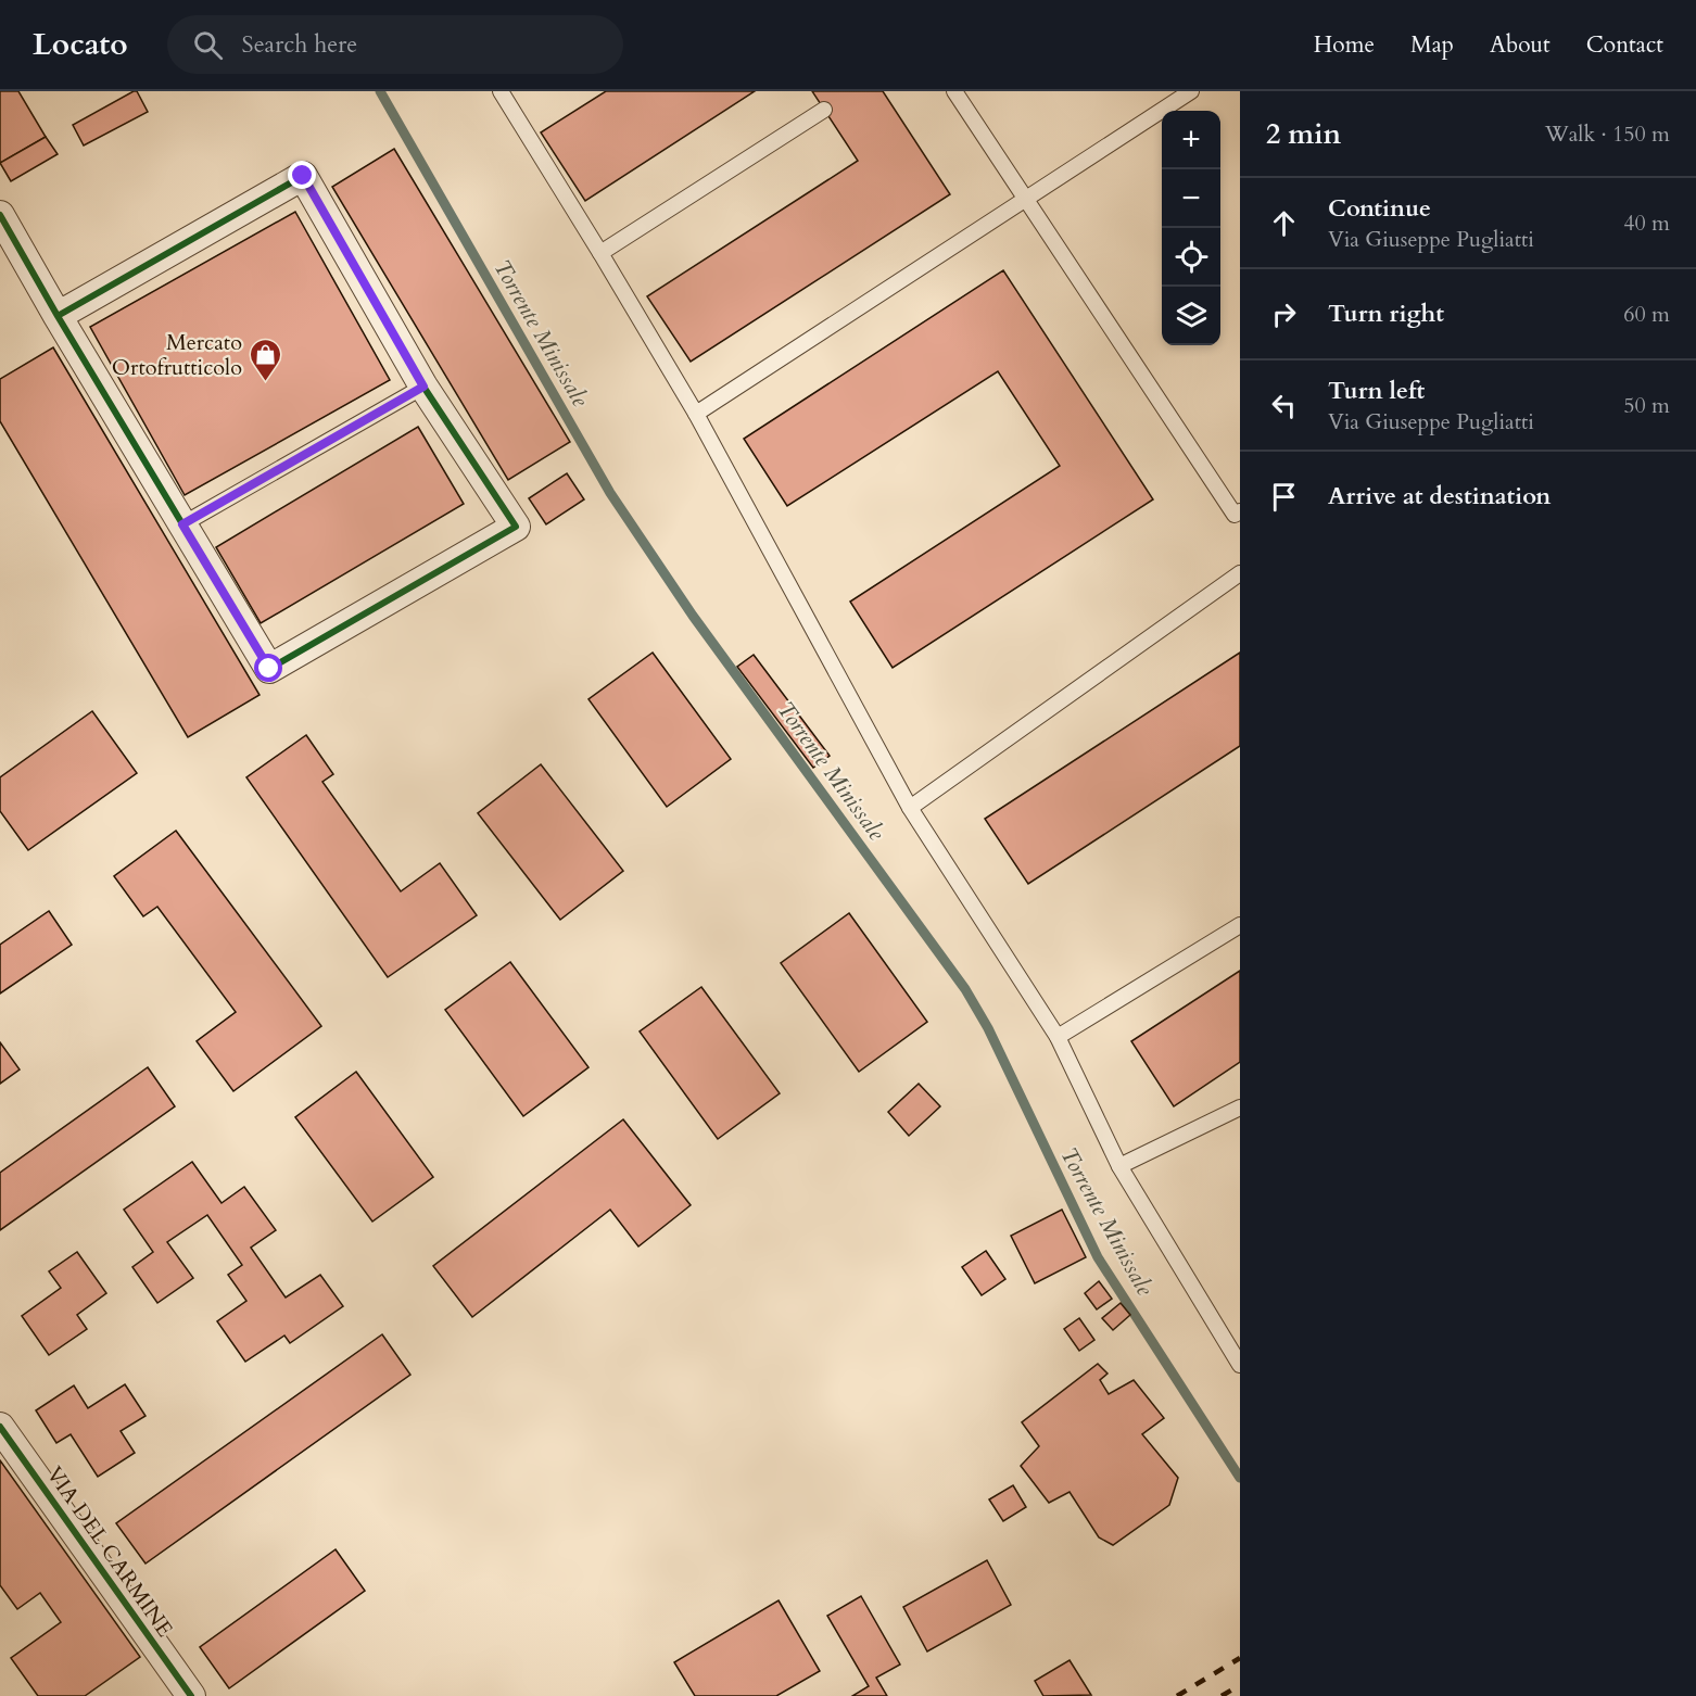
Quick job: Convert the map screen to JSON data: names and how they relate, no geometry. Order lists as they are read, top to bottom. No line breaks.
{"streets":{"street":["VIA DEL CARMINE"]},"water":["Torrente Minissale"],"places":{"shop":["Mercato Ortofrutticolo"]},"page":{"header":"Locato","search":"Search here","nav":["Home","Map","About","Contact"],"heading":["2 min","Walk · 150 m"],"map_buttons":["+","−"],"list":[["Continue","Via Giuseppe Pugliatti","40 m"],["Turn right","60 m"],["Turn left","Via Giuseppe Pugliatti","50 m"],"Arrive at destination"]}}
